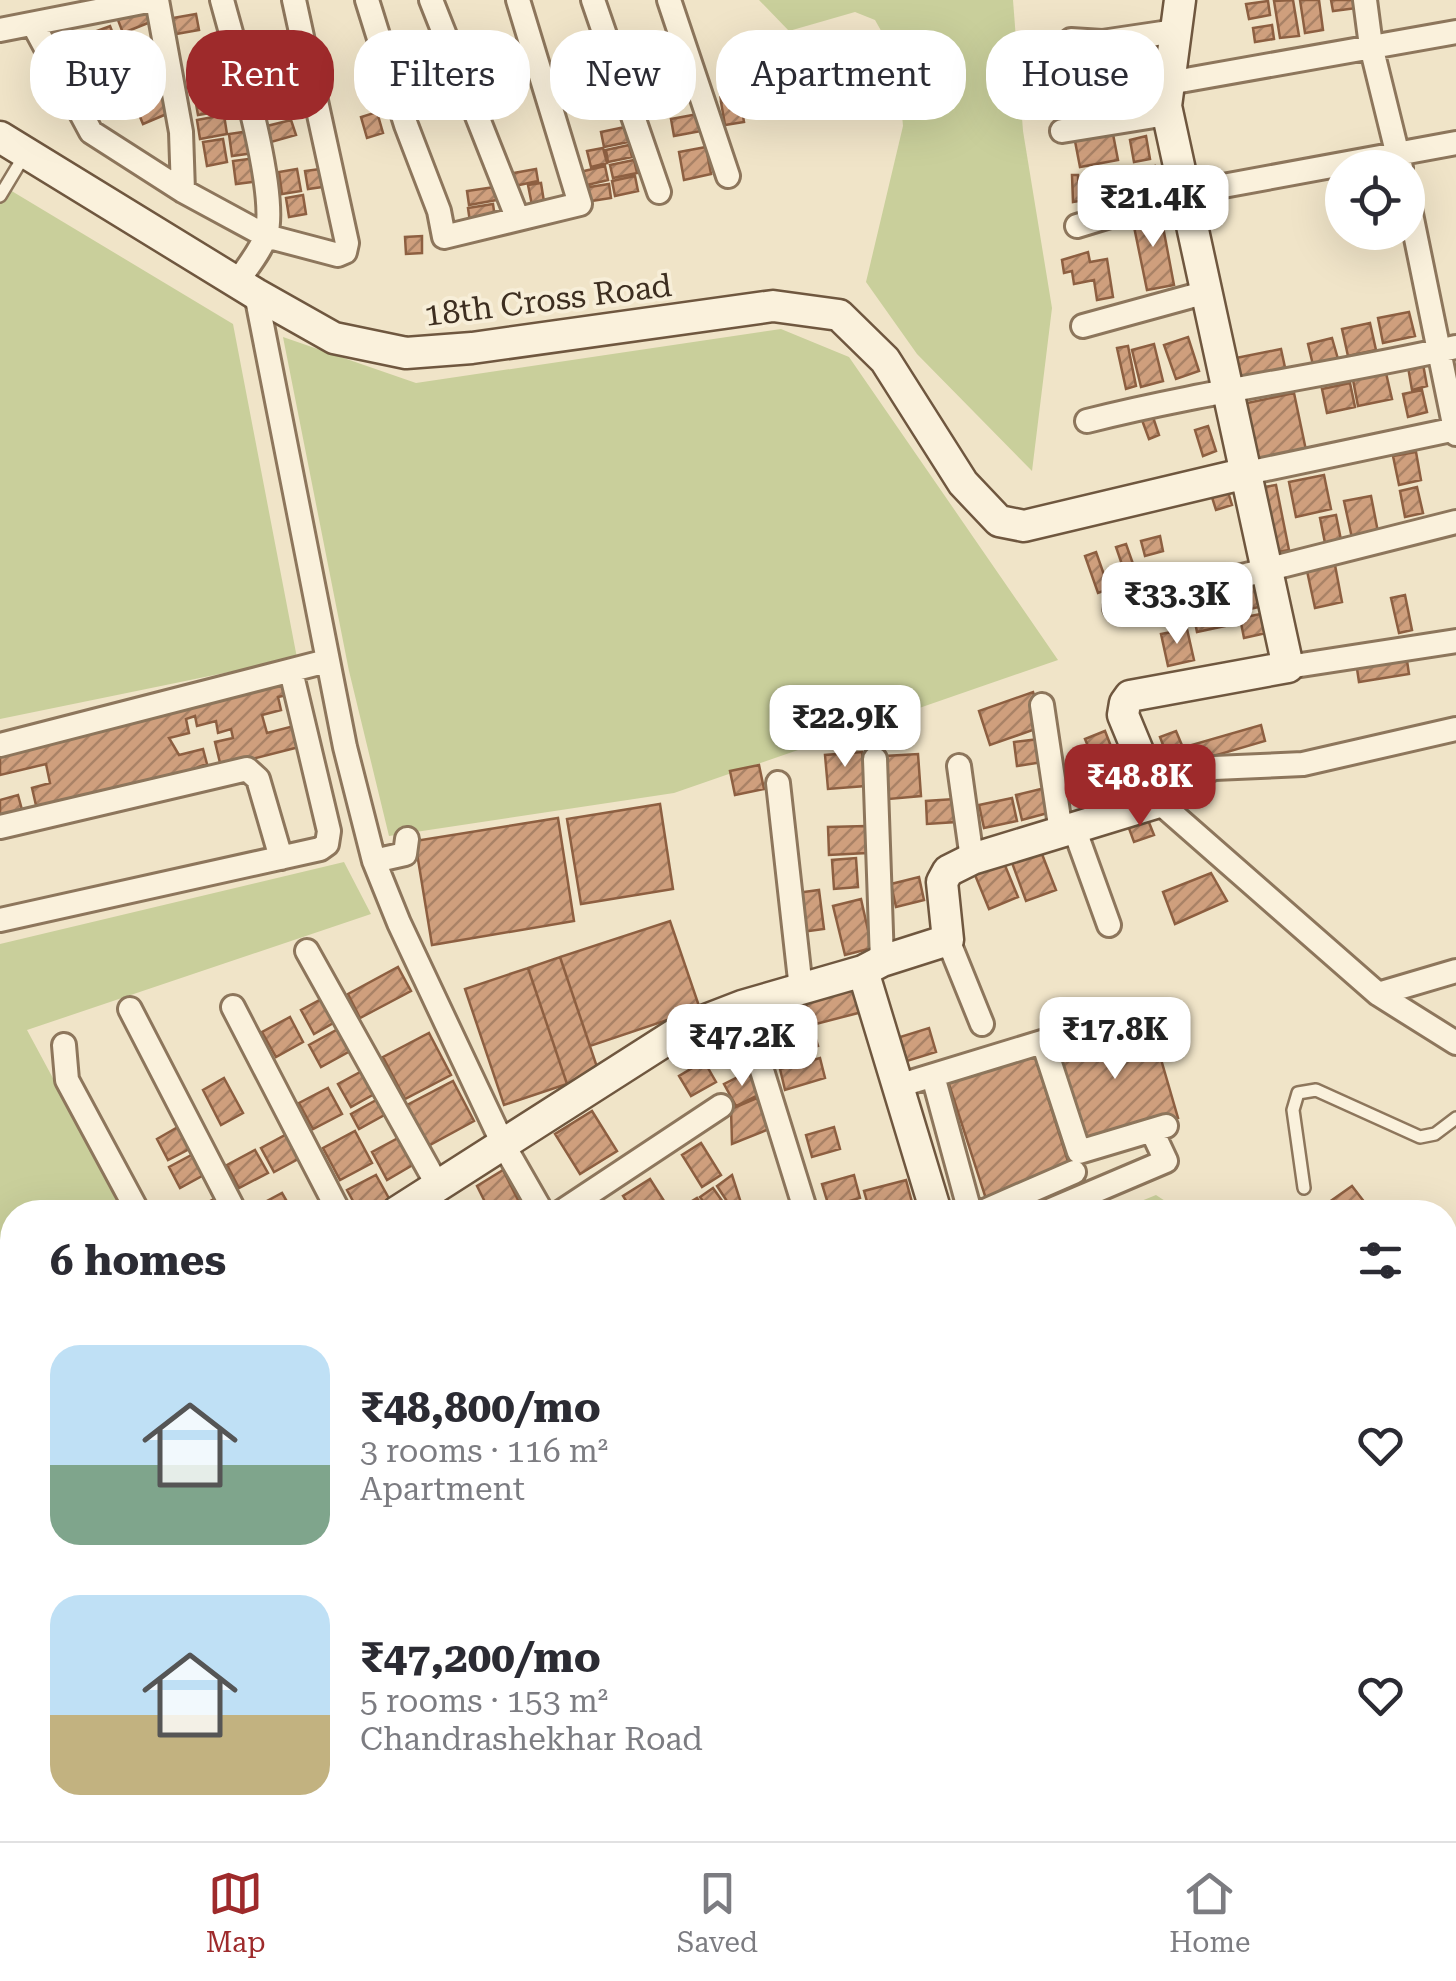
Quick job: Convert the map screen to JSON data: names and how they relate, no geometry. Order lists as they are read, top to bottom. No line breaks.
{"streets":{"street":["18th Cross Road"]},"page":{"chip":["Buy","Rent","Filters","New","Apartment","House"],"price":["₹21.4K","₹33.3K","₹22.9K","₹48.8K","₹17.8K","₹47.2K"],"heading":"6 homes","list":[{"name":"₹48,800/mo","note":"3 rooms · 116 m² · Apartment"},{"name":"₹47,200/mo","note":"5 rooms · 153 m² · Chandrashekhar Road"}],"tabs":["Map","Saved","Home"]}}
